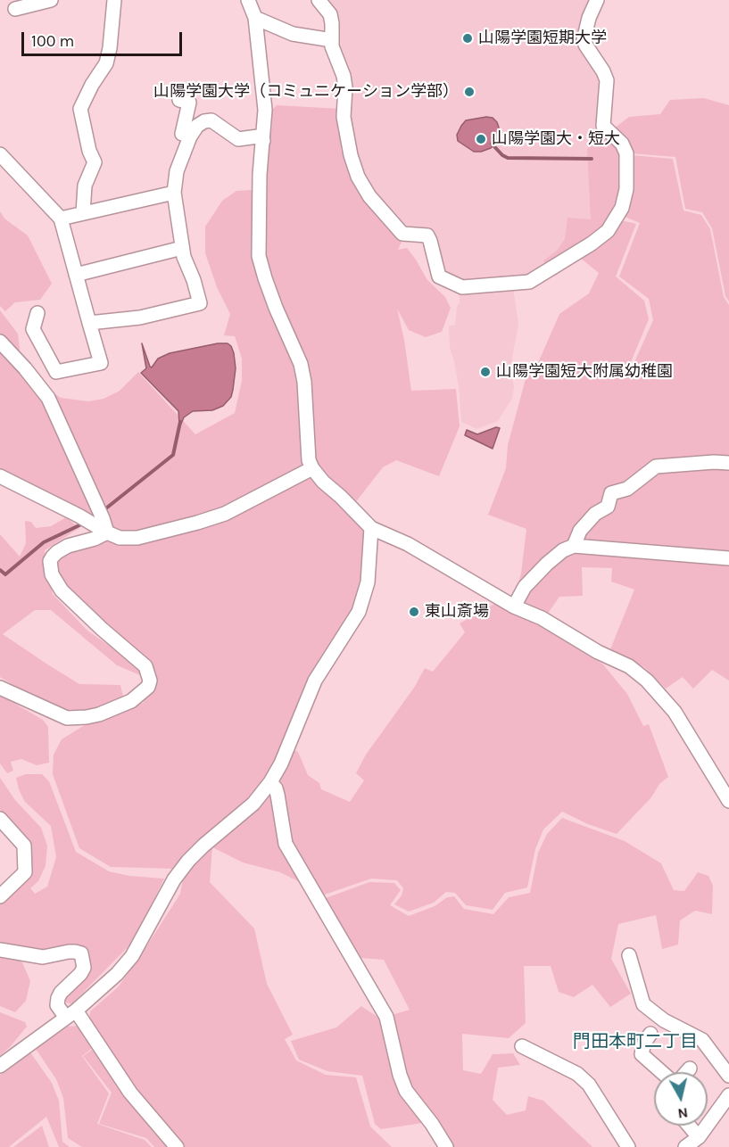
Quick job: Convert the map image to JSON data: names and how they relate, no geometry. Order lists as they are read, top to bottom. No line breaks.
{"districts":["門田本町二丁目"],"places":["山陽学園短期大学","山陽学園大学（コミュニケーション学部）","山陽学園大・短大","山陽学園短大附属幼稚園","東山斎場"],"scale_bar":"100 m","north":"bottom"}
